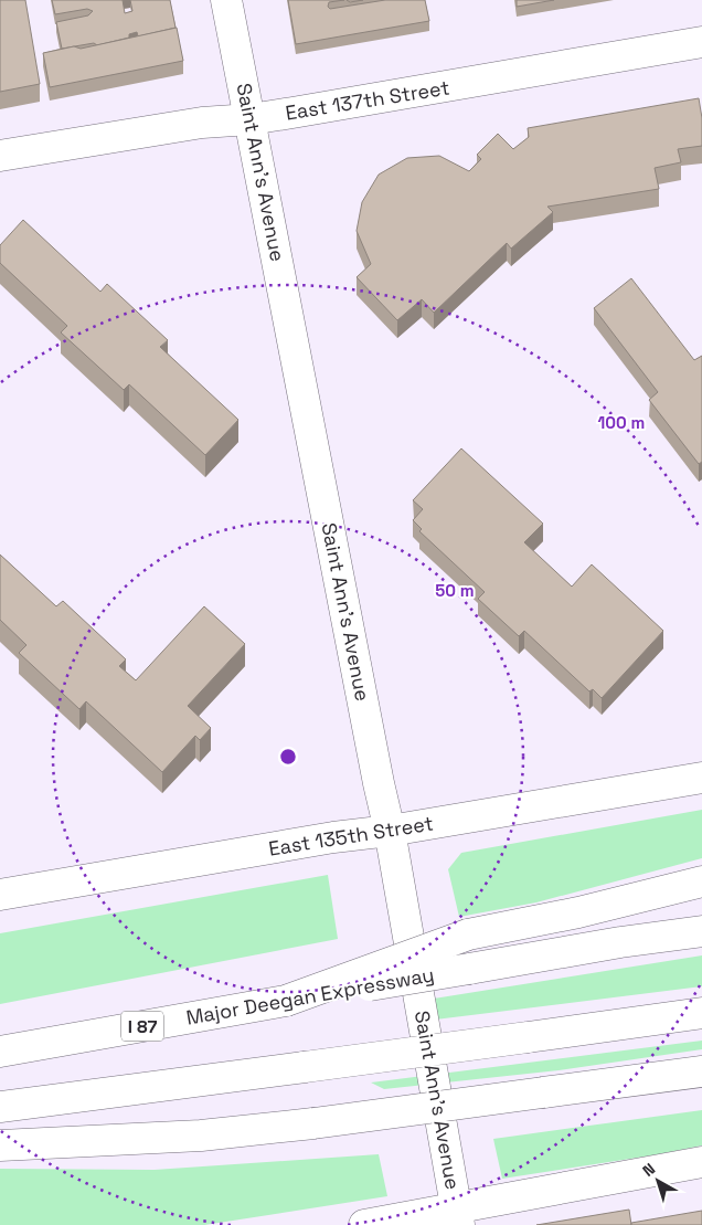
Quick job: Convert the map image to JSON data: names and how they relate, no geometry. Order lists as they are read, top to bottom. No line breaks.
{"streets":{"main road":["East 137th Street","Saint Ann's Avenue","East 135th Street","Major Deegan Expressway","I 87"]},"crossings":[["East 137th Street","Saint Ann's Avenue"],["Saint Ann's Avenue","East 135th Street"]],"north":"top left","rings":["100 m","50 m"]}
